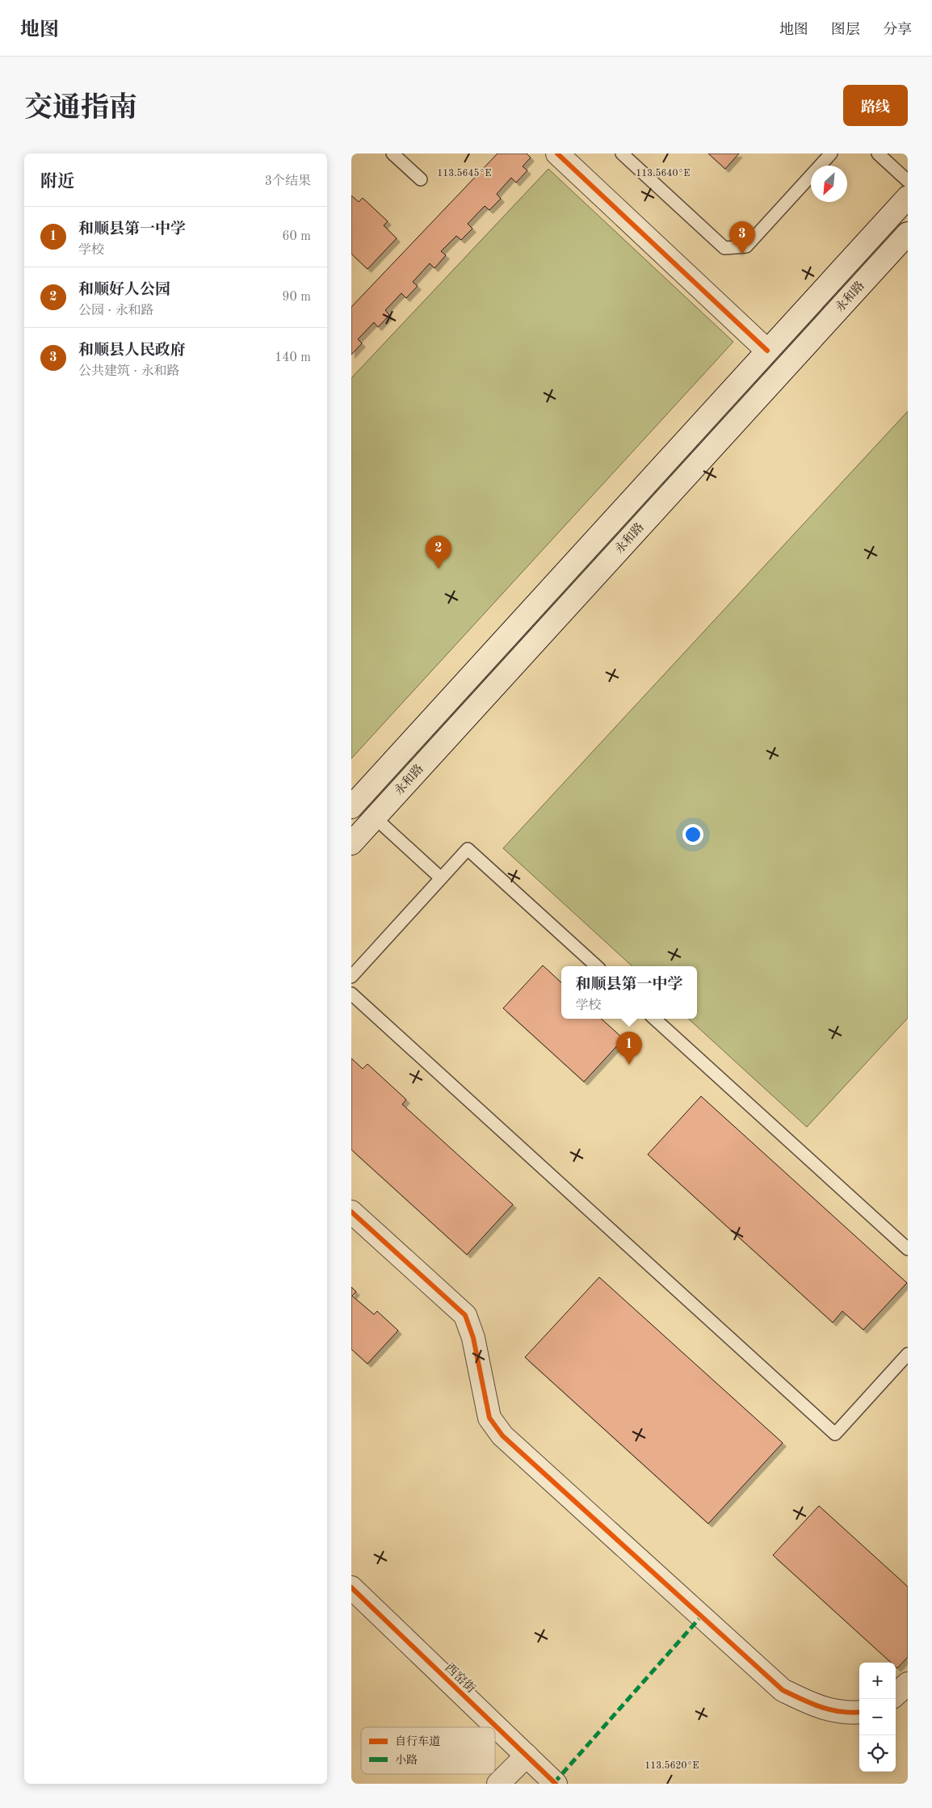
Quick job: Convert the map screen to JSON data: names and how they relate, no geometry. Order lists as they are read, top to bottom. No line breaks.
{"streets":{"main road":["永和路","西窑街"]},"legend":["自行车道","小路"],"north":"bottom left","page":{"header":"地图","nav":["地图","图层","分享"],"title":"交通指南","buttons":"路线","heading":["附近","3个结果"],"list":[{"mark":"1","name":"和顺县第一中学","note":"学校","value":"60 m"},{"mark":"2","name":"和顺好人公园","note":"公园 · 永和路","value":"90 m"},{"mark":"3","name":"和顺县人民政府","note":"公共建筑 · 永和路","value":"140 m"}],"pins":["3","2","1"],"popup":["和顺县第一中学","学校"],"map_buttons":["+","−"]},"coordinates":["113.5645°E","113.5640°E","113.5620°E"]}
